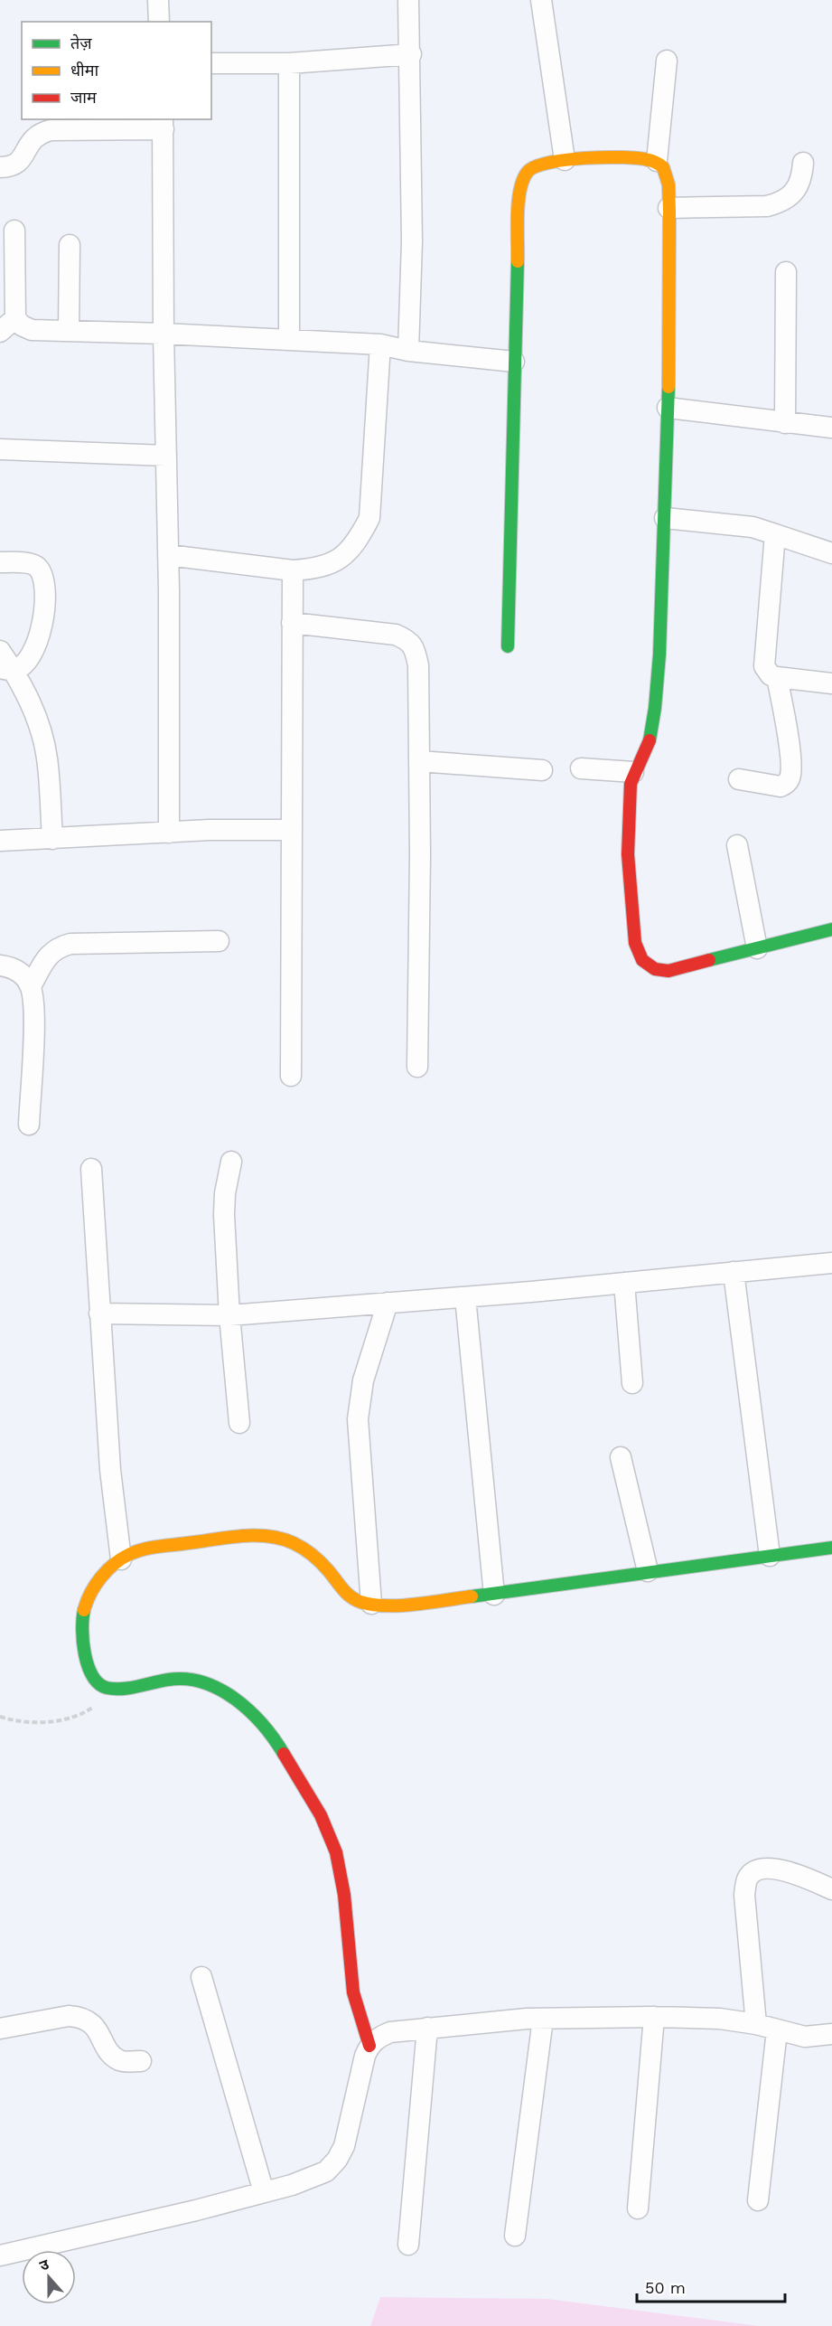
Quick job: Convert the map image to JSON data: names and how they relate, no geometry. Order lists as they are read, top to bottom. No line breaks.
{"legend":["तेज़","धीमा","जाम"],"scale_bar":"50 m","north":"top"}
